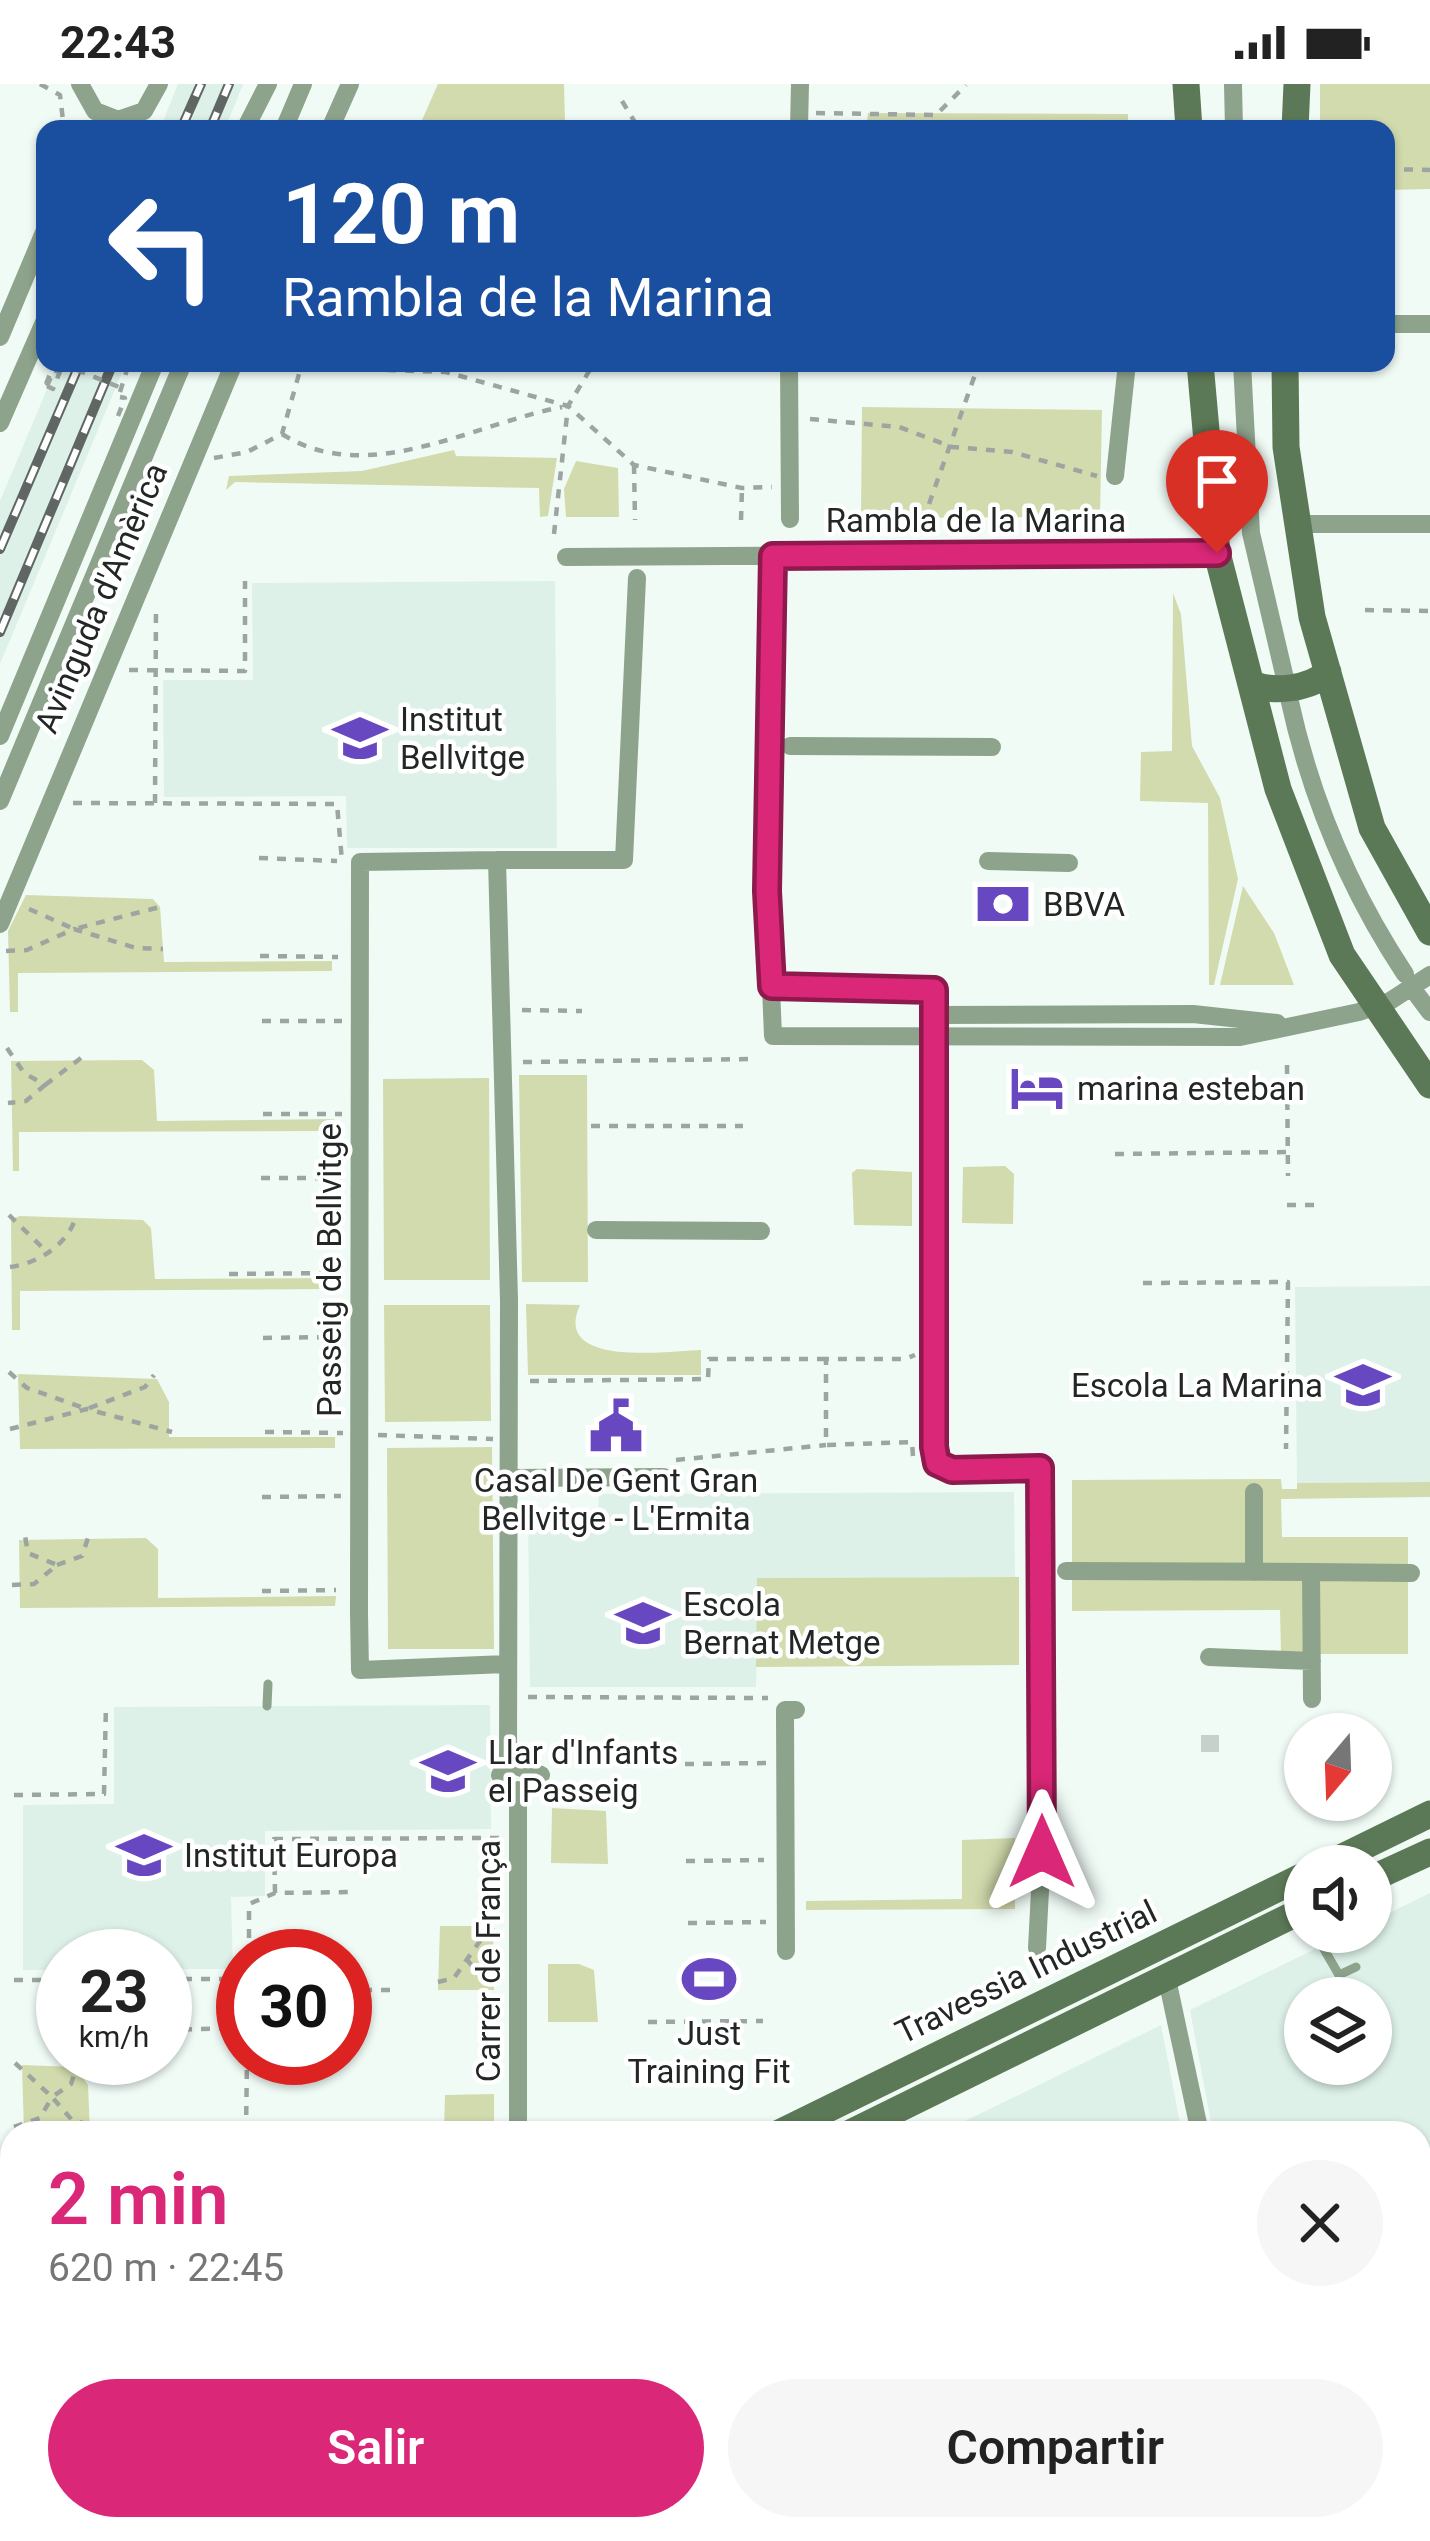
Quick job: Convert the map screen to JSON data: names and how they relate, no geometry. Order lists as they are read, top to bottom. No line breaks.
{"streets":{"street":["Rambla de la Marina","Avinguda d'Amèrica","Passeig de Bellvitge","Carrer de França","Travessia Industrial"]},"places":{"school or university":["Institut Bellvitge","Escola La Marina","Escola Bernat Metge","Llar d'Infants el Passeig","Institut Europa"],"bank":["BBVA"],"hotel":["marina esteban"],"public building":["Casal De Gent Gran Bellvitge - L'Ermita"],"sports":["Just Training Fit"]},"north":"bottom","page":{"status":"22:43","turn":["120 m","Rambla de la Marina"],"speed":"23 km/h","limit":"30","heading":["2 min","620 m · 22:45"],"buttons":["Salir","Compartir"]}}
